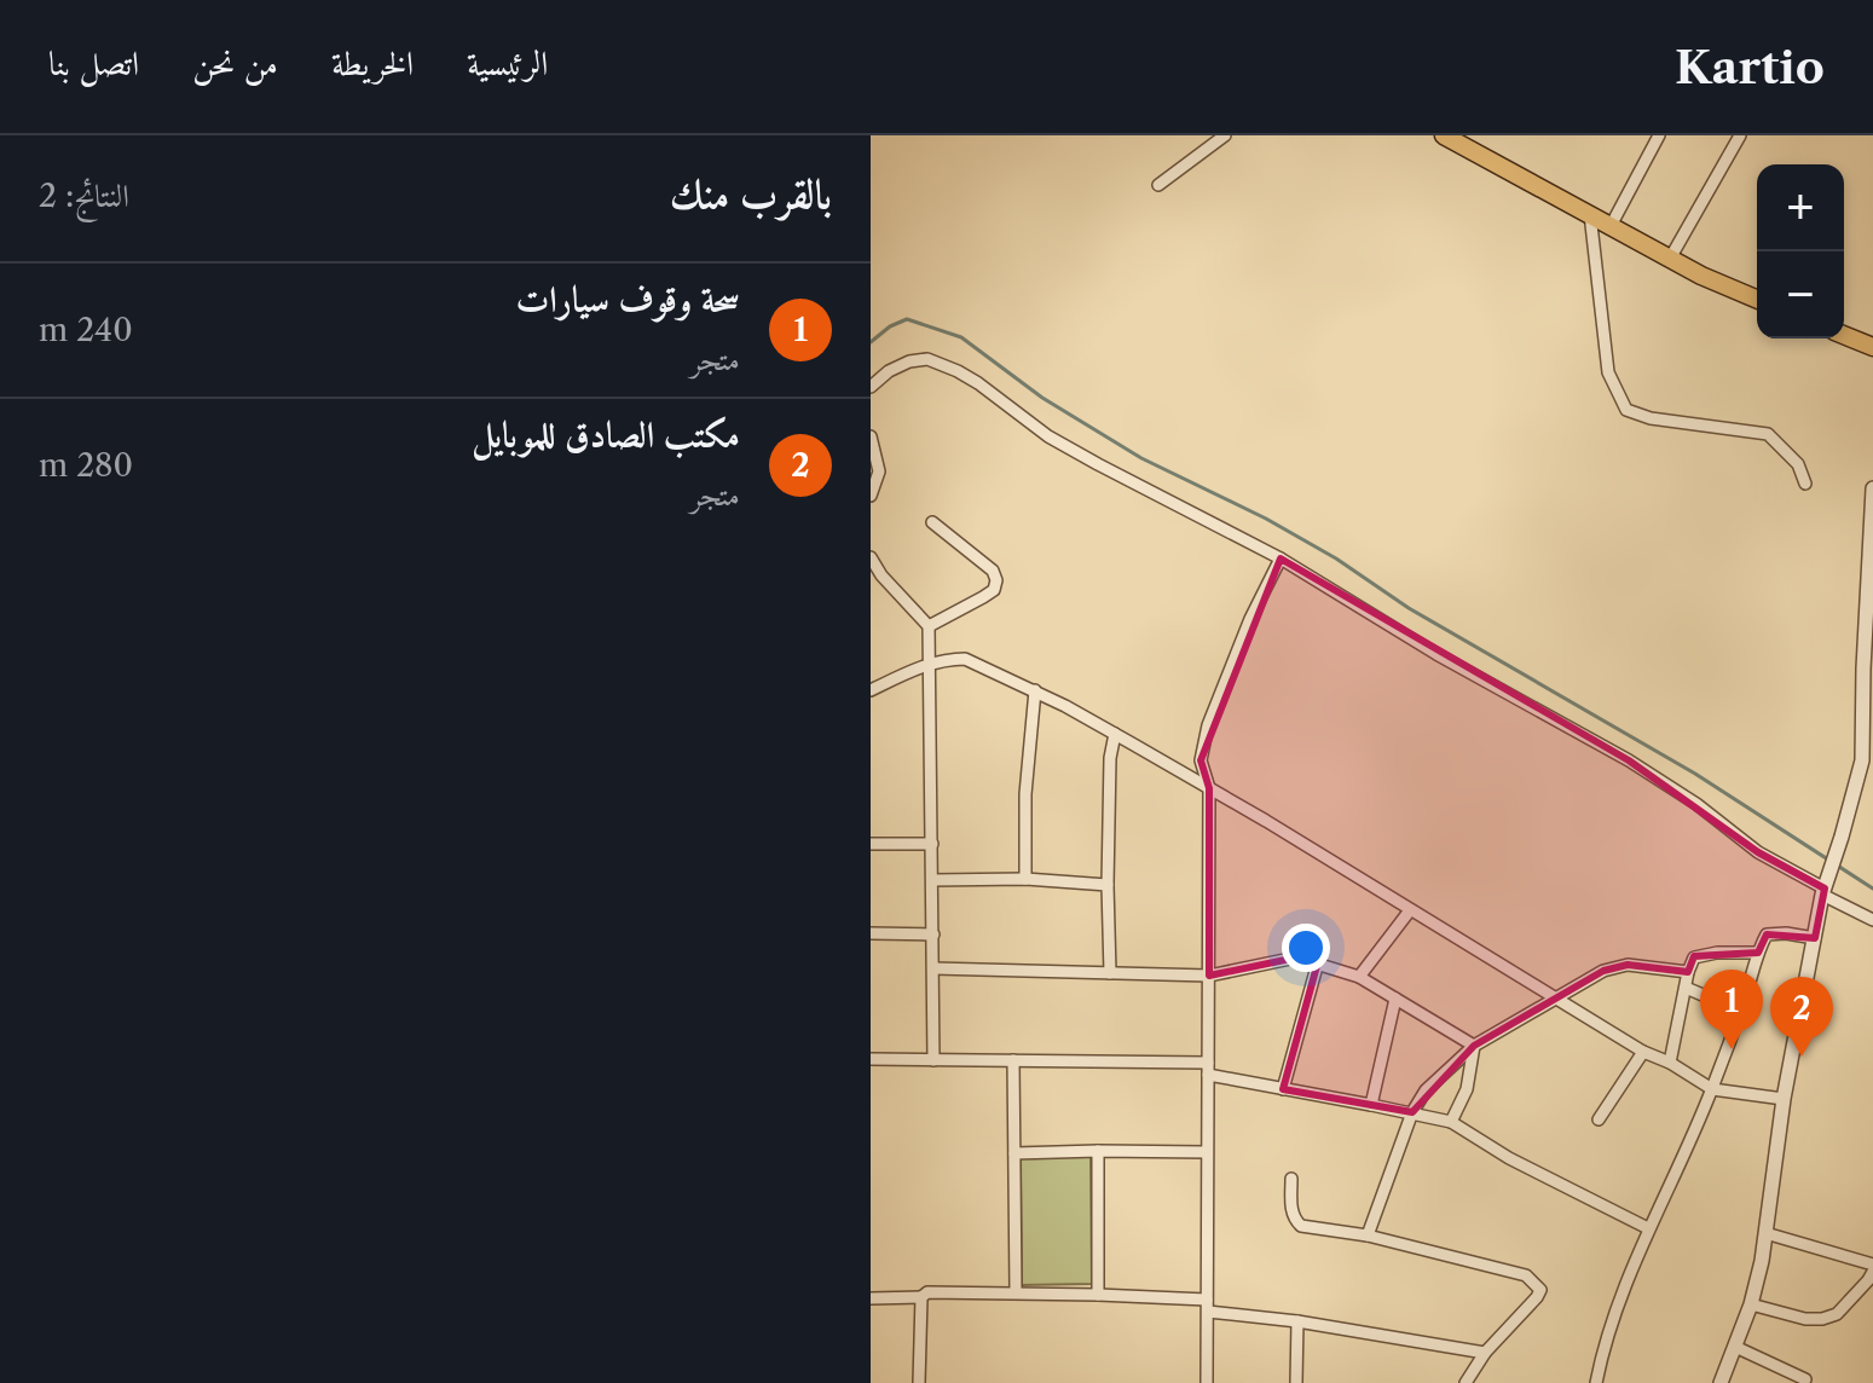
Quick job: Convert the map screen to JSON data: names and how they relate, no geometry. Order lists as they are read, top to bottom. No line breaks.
{"page":{"header":"Kartio","nav":["الرئيسية","الخريطة","من نحن","اتصل بنا"],"heading":["بالقرب منك","النتائج: 2"],"map_buttons":["+","−"],"list":[{"mark":"1","name":"سحة وقوف سيارات","note":"متجر","value":"240 m"},{"mark":"2","name":"مكتب الصادق للموبايل","note":"متجر","value":"280 m"}],"pins":["1","2"]}}
